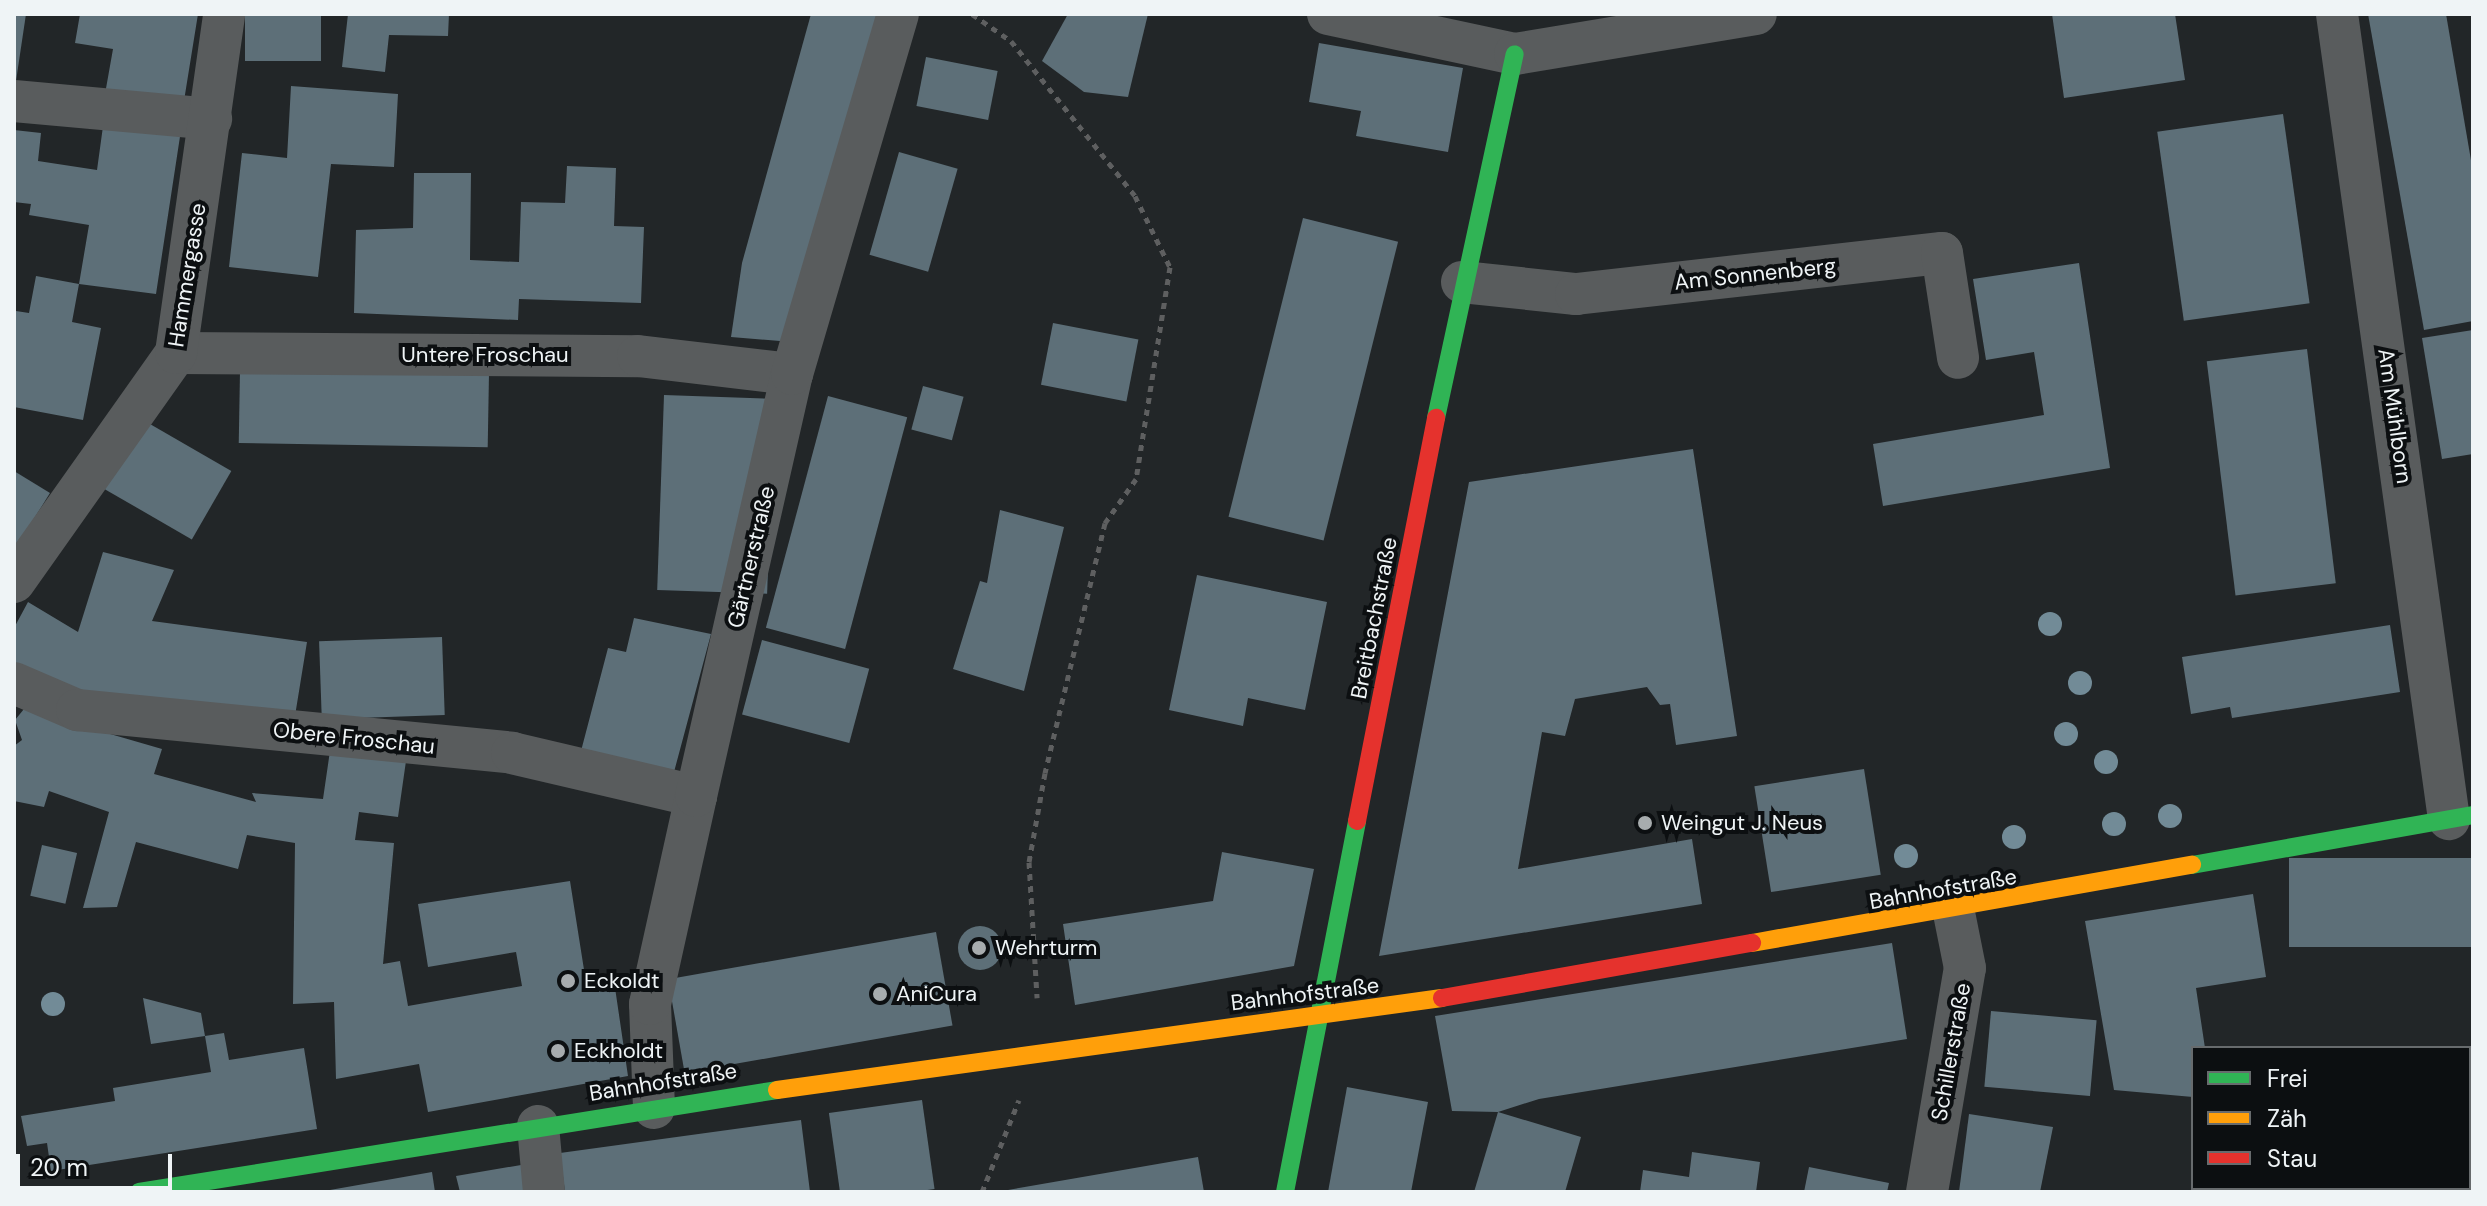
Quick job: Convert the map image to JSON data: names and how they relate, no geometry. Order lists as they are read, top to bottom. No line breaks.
{"streets":{"street":["Am Sonnenberg","Hammergasse","Untere Froschau","Am Mühlborn","Gärtnerstraße","Breitbachstraße","Obere Froschau","Bahnhofstraße","Schillerstraße"]},"crossings":[["Am Sonnenberg","Breitbachstraße"],["Hammergasse","Untere Froschau"],["Untere Froschau","Gärtnerstraße"],["Am Mühlborn","Bahnhofstraße"],["Gärtnerstraße","Obere Froschau"],["Gärtnerstraße","Bahnhofstraße"],["Breitbachstraße","Bahnhofstraße"],["Bahnhofstraße","Schillerstraße"]],"places":["Weingut J. Neus","Wehrturm","Eckoldt","AniCura","Eckholdt"],"legend":["Frei","Zäh","Stau"],"scale_bar":"20 m"}
